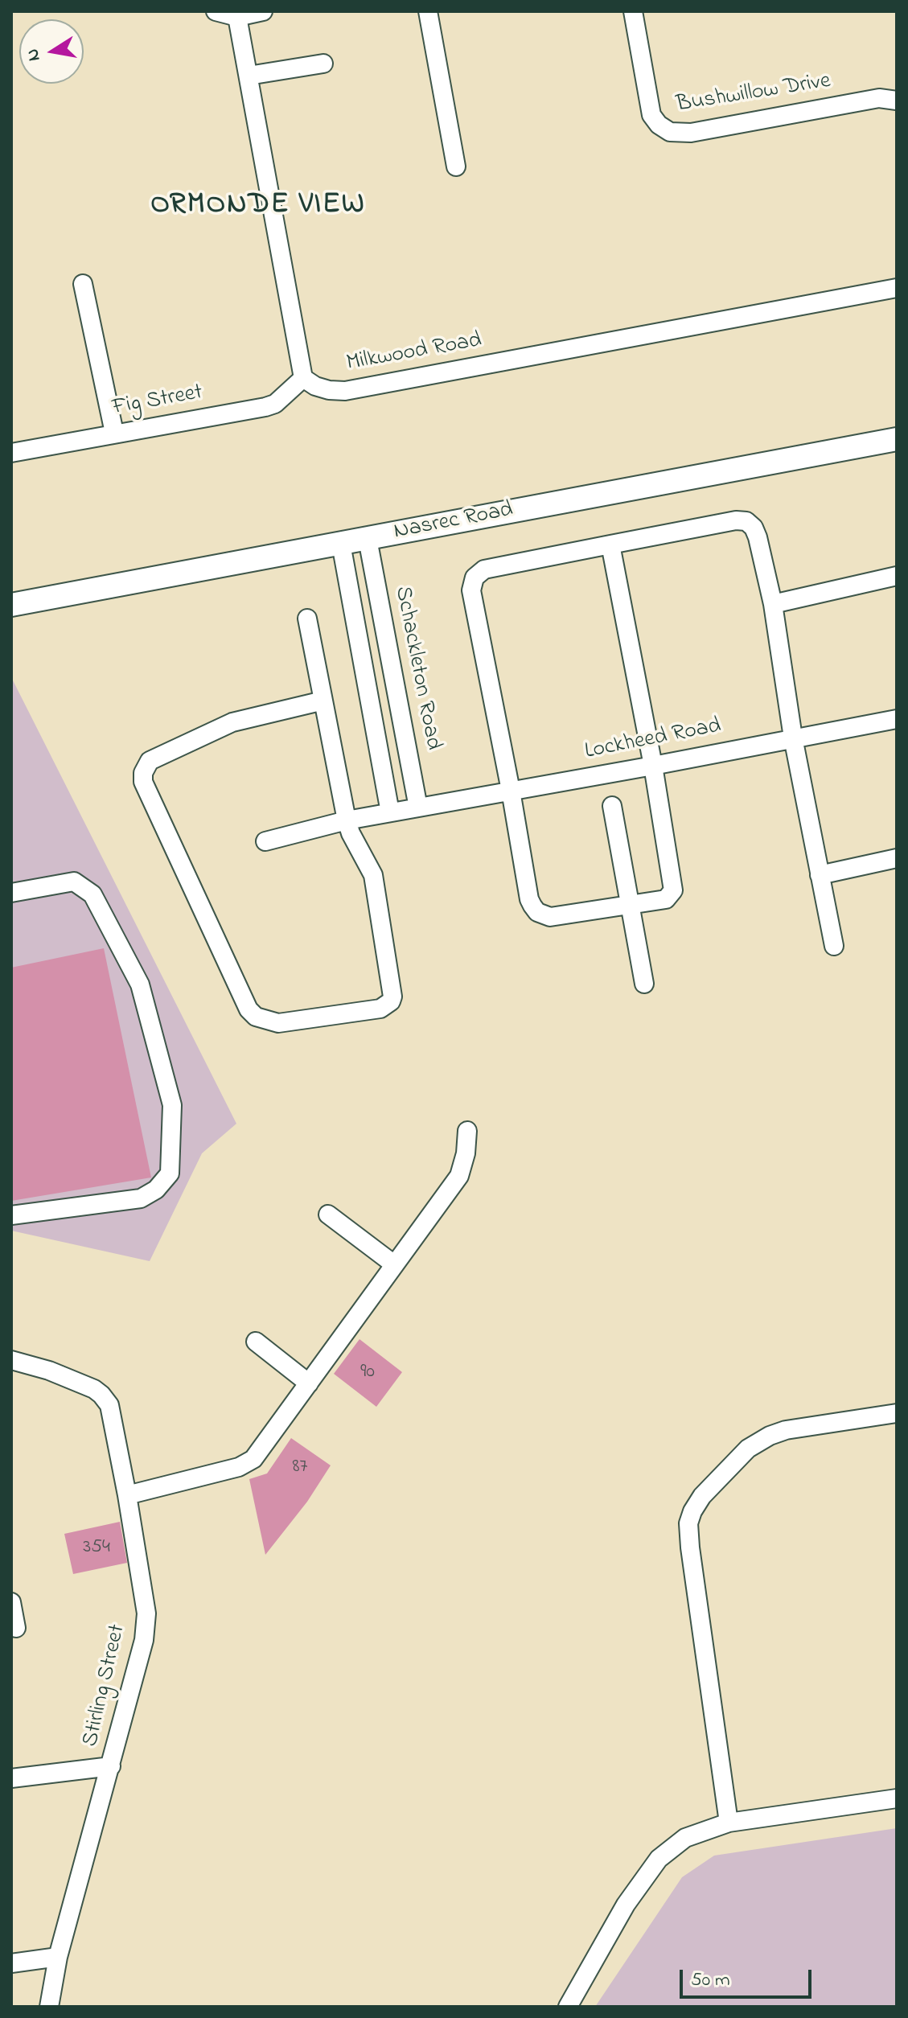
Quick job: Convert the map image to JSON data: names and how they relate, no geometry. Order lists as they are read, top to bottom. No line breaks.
{"streets":{"main road":["Nasrec Road"],"street":["Bushwillow Drive","Milkwood Road","Fig Street","Schackleton Road","Lockheed Road","Stirling Street"]},"crossings":[["Milkwood Road","Fig Street"],["Nasrec Road","Schackleton Road"],["Schackleton Road","Lockheed Road"]],"districts":["ORMONDE VIEW"],"house_numbers":["90","87","354"],"scale_bar":"50 m","north":"left"}
